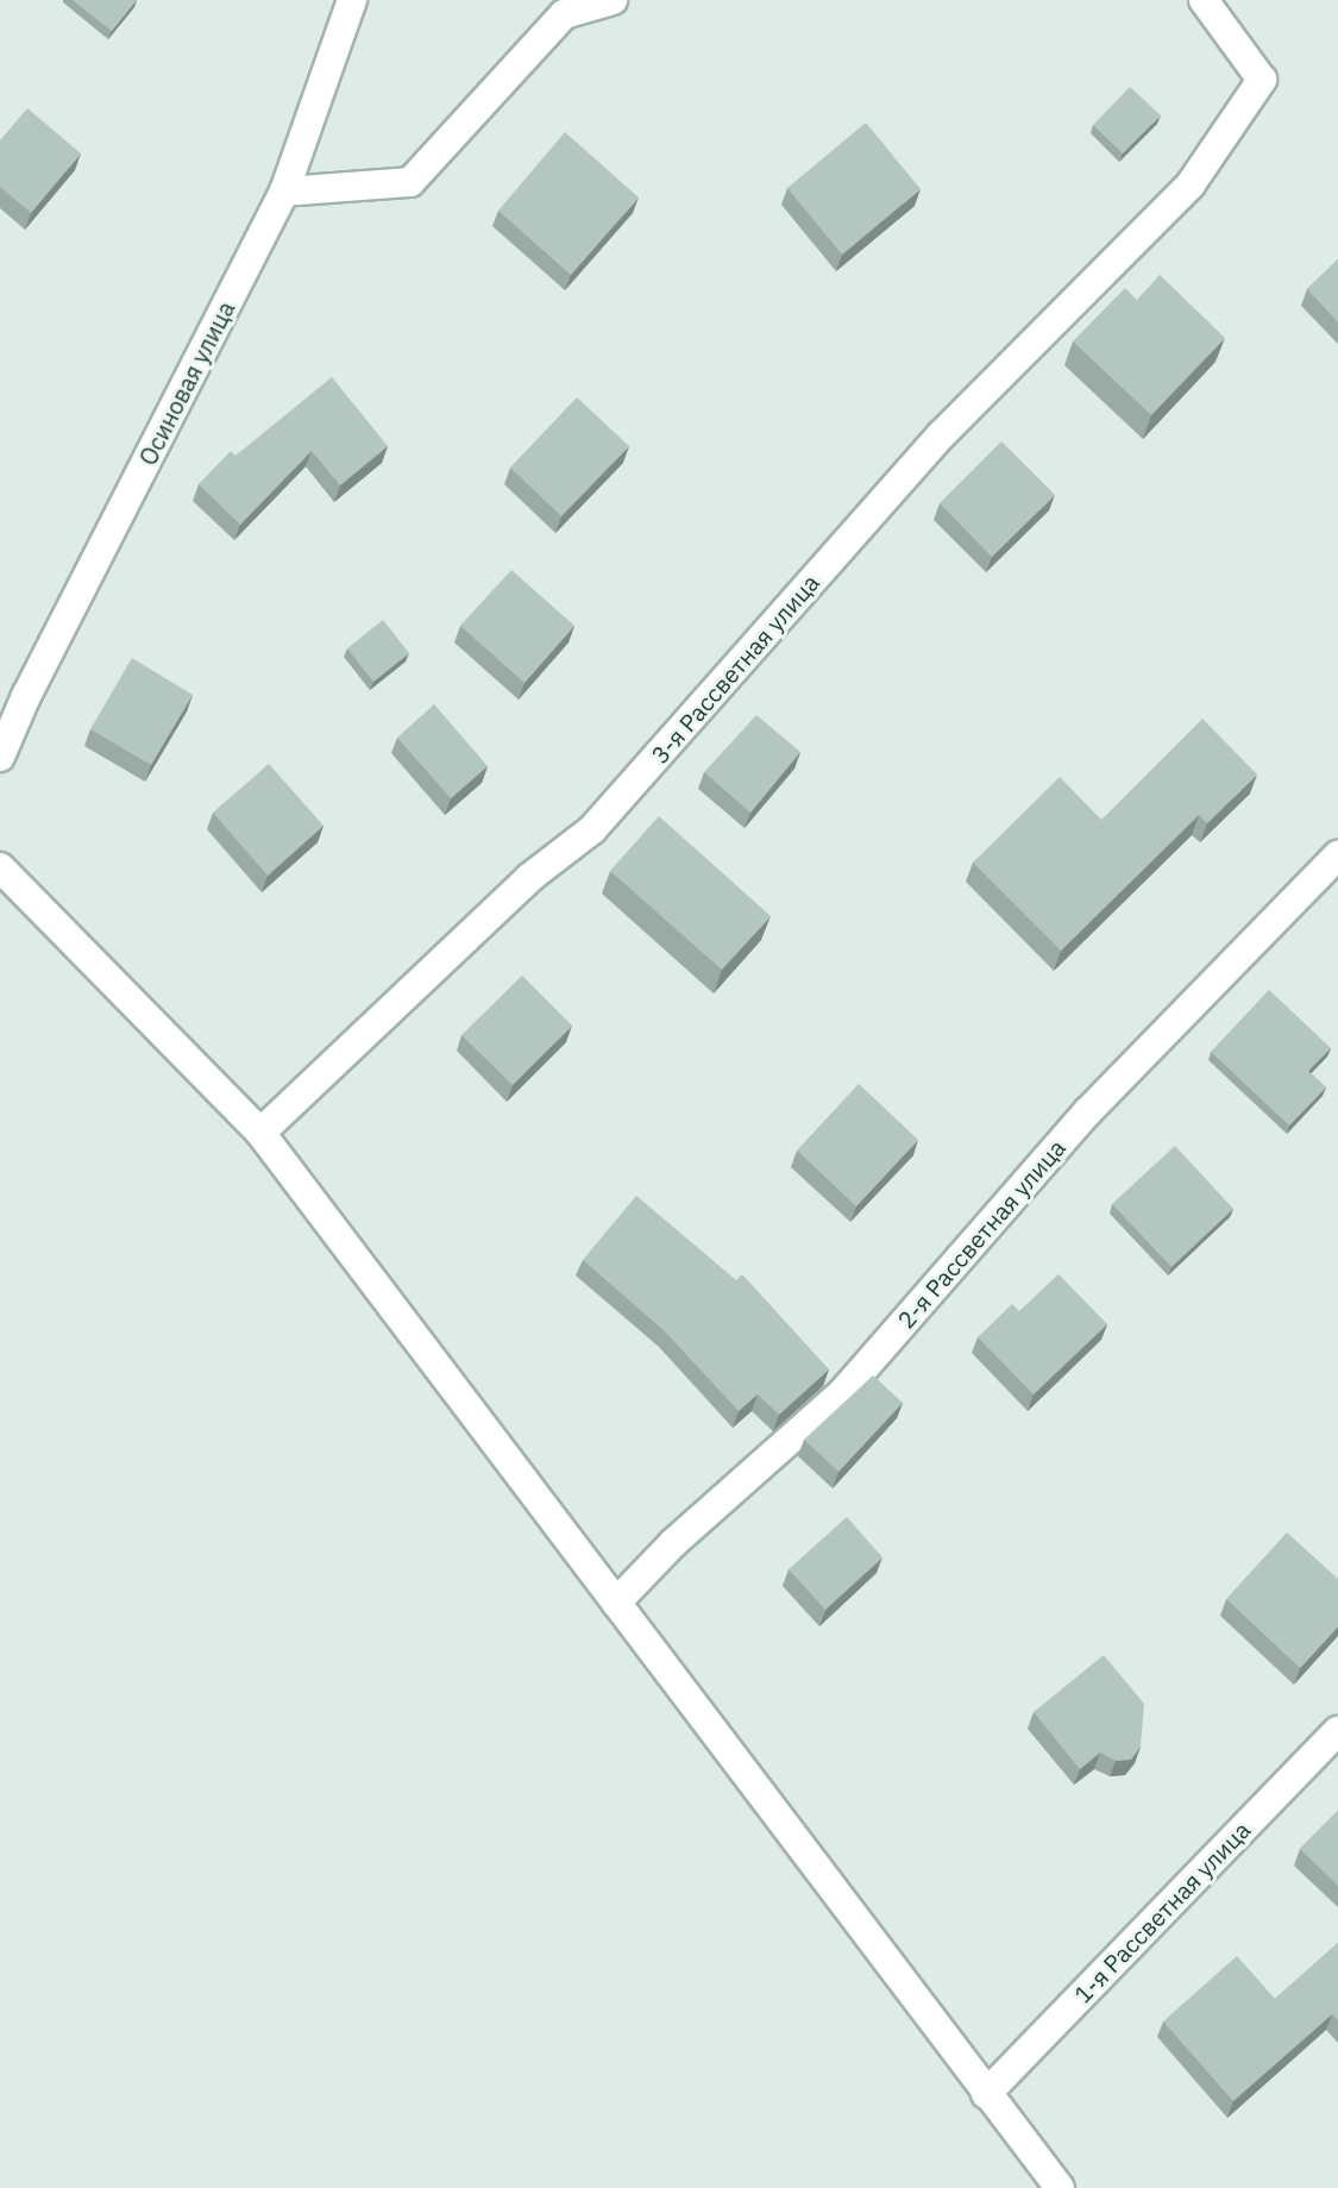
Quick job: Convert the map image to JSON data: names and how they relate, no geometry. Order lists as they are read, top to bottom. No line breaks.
{"streets":{"street":["Осиновая улица","3-я Рассветная улица","2-я Рассветная улица","1-я Рассветная улица"]}}
